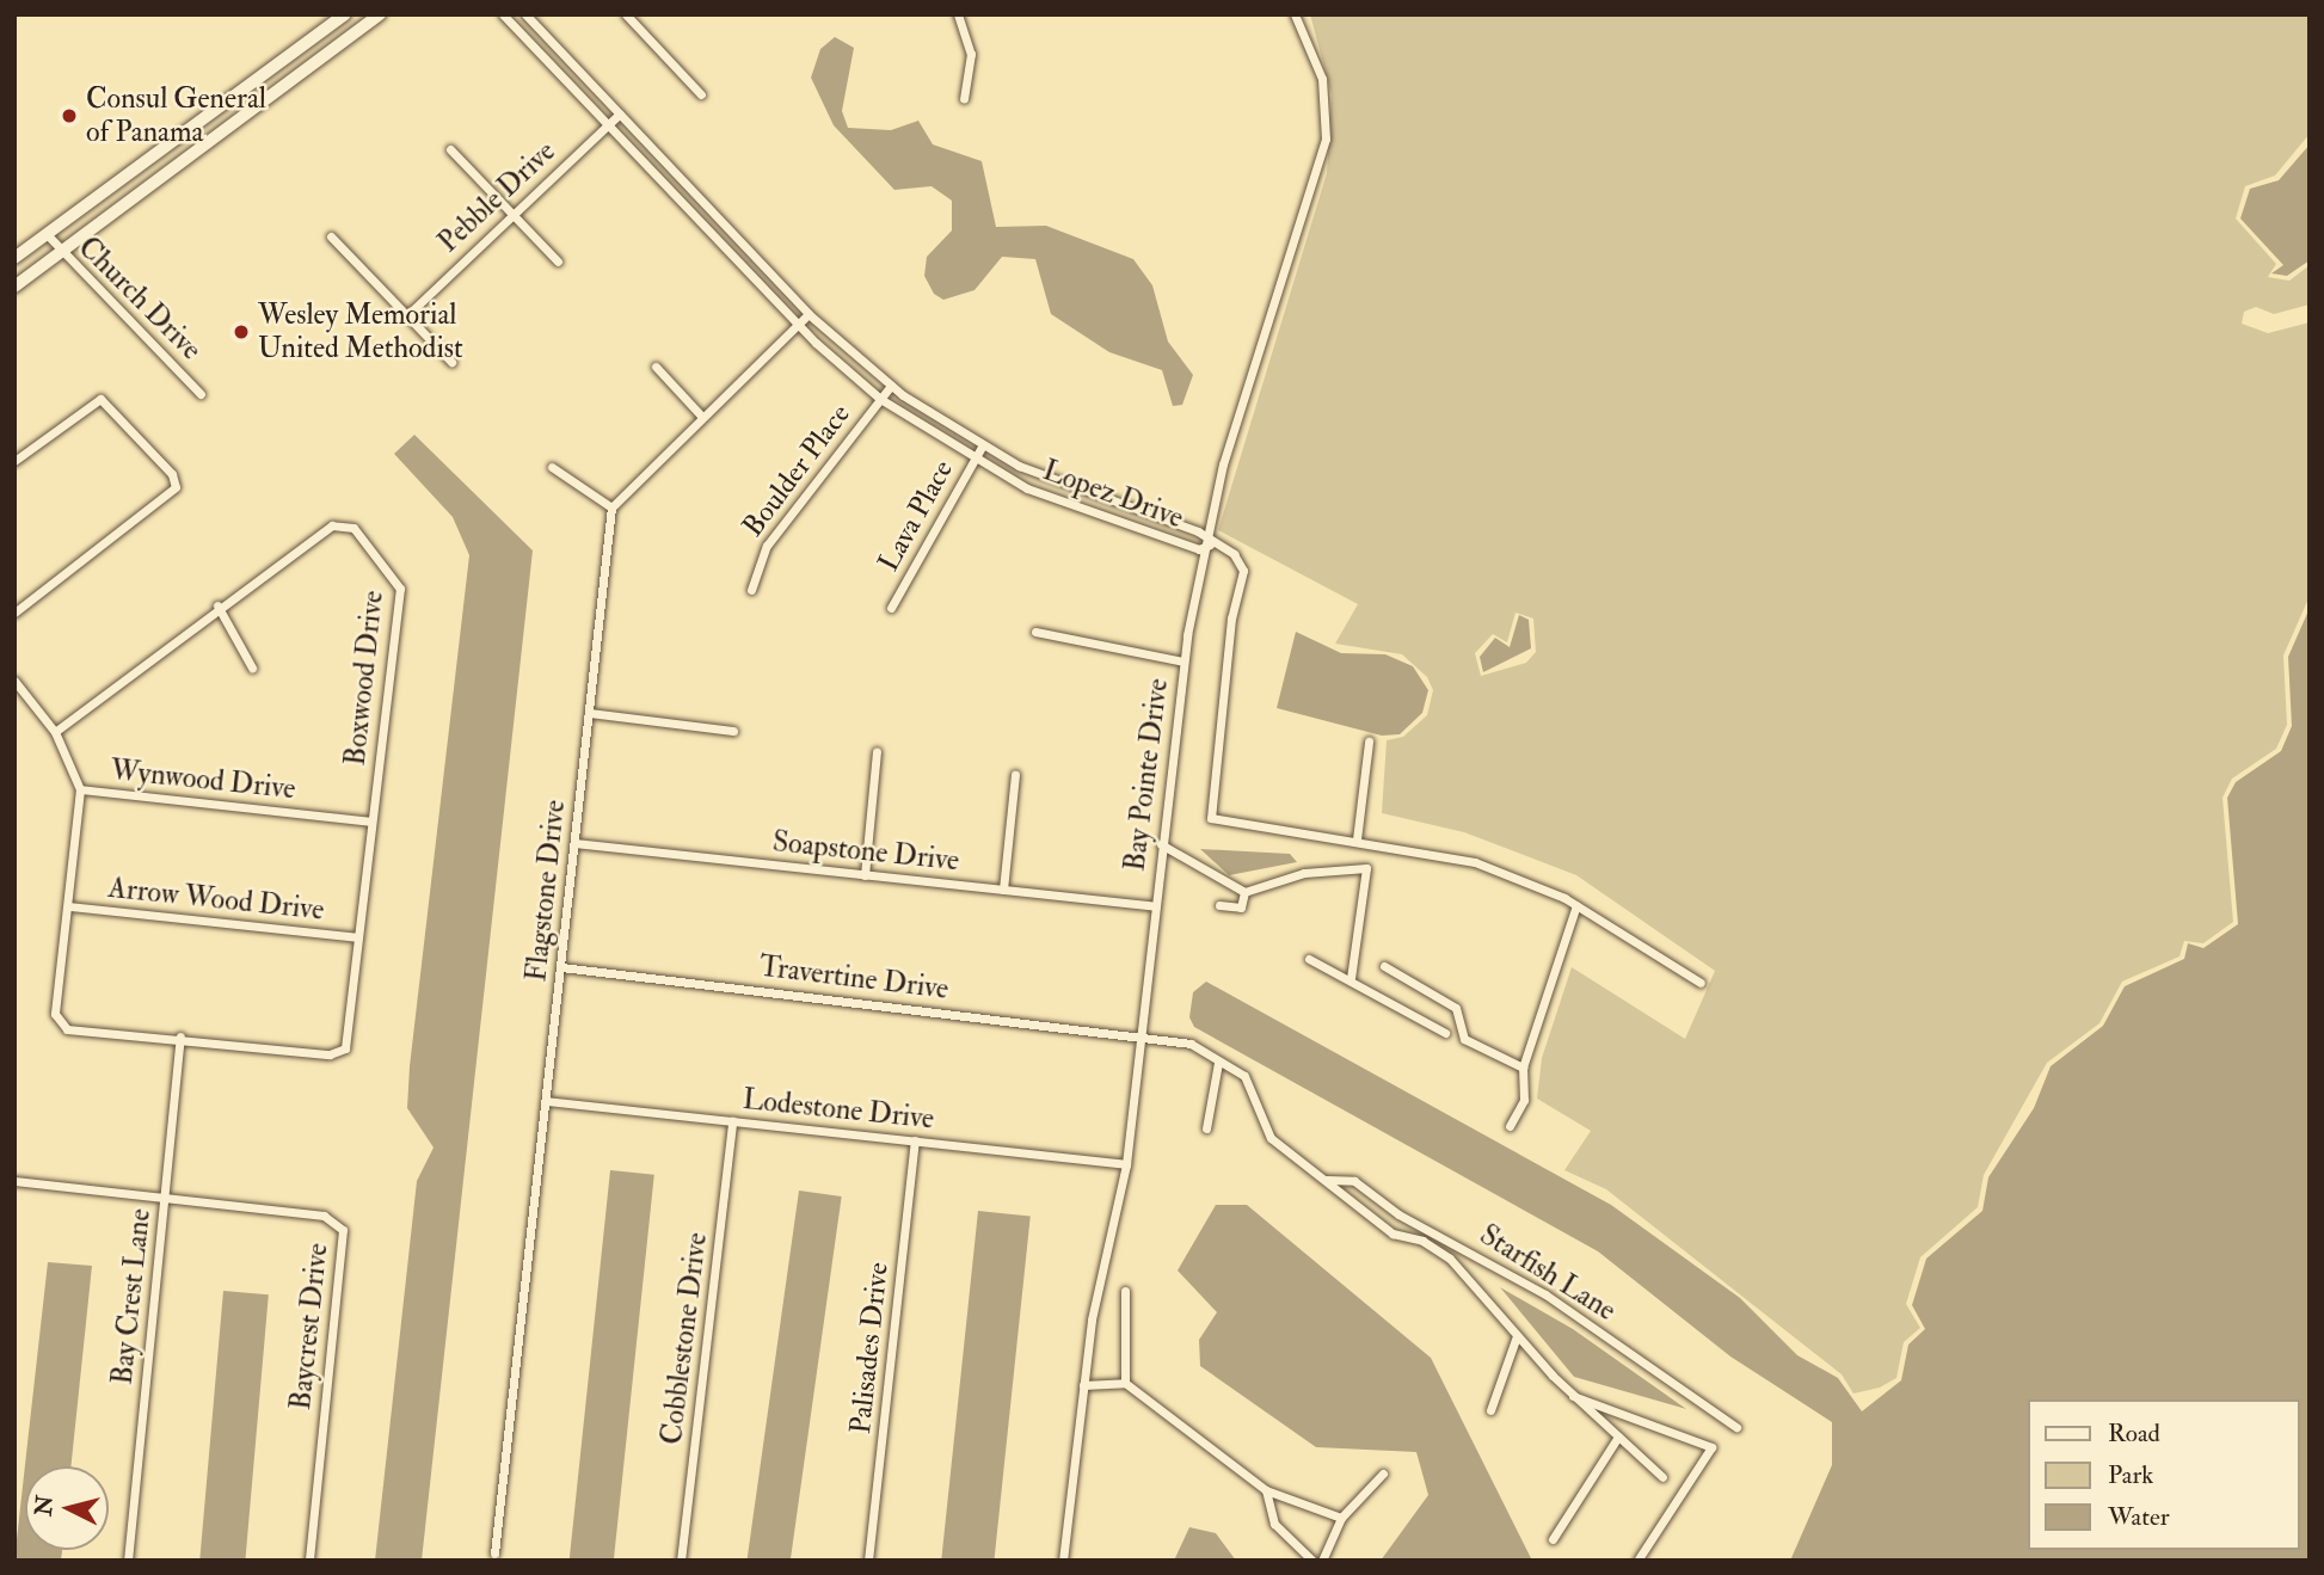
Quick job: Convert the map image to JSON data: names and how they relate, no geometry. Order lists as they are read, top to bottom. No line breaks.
{"streets":{"street":["Pebble Drive","Church Drive","Boulder Place","Lopez Drive","Lava Place","Boxwood Drive","Bay Pointe Drive","Wynwood Drive","Soapstone Drive","Flagstone Drive","Arrow Wood Drive","Travertine Drive","Lodestone Drive","Starfish Lane","Bay Crest Lane","Baycrest Drive","Cobblestone Drive","Palisades Drive"]},"crossings":[["Pebble Drive","Lopez Drive"],["Boulder Place","Lopez Drive"],["Lopez Drive","Lava Place"],["Lopez Drive","Bay Pointe Drive"],["Boxwood Drive","Wynwood Drive"],["Boxwood Drive","Arrow Wood Drive"],["Boxwood Drive","Bay Crest Lane"],["Bay Pointe Drive","Soapstone Drive"],["Bay Pointe Drive","Travertine Drive"],["Bay Pointe Drive","Lodestone Drive"],["Soapstone Drive","Flagstone Drive"],["Flagstone Drive","Travertine Drive"],["Flagstone Drive","Lodestone Drive"],["Travertine Drive","Starfish Lane"],["Lodestone Drive","Cobblestone Drive"],["Lodestone Drive","Palisades Drive"],["Bay Crest Lane","Baycrest Drive"]],"places":["Consul General of Panama","Wesley Memorial United Methodist"],"legend":["Road","Park","Water"],"north":"left"}
